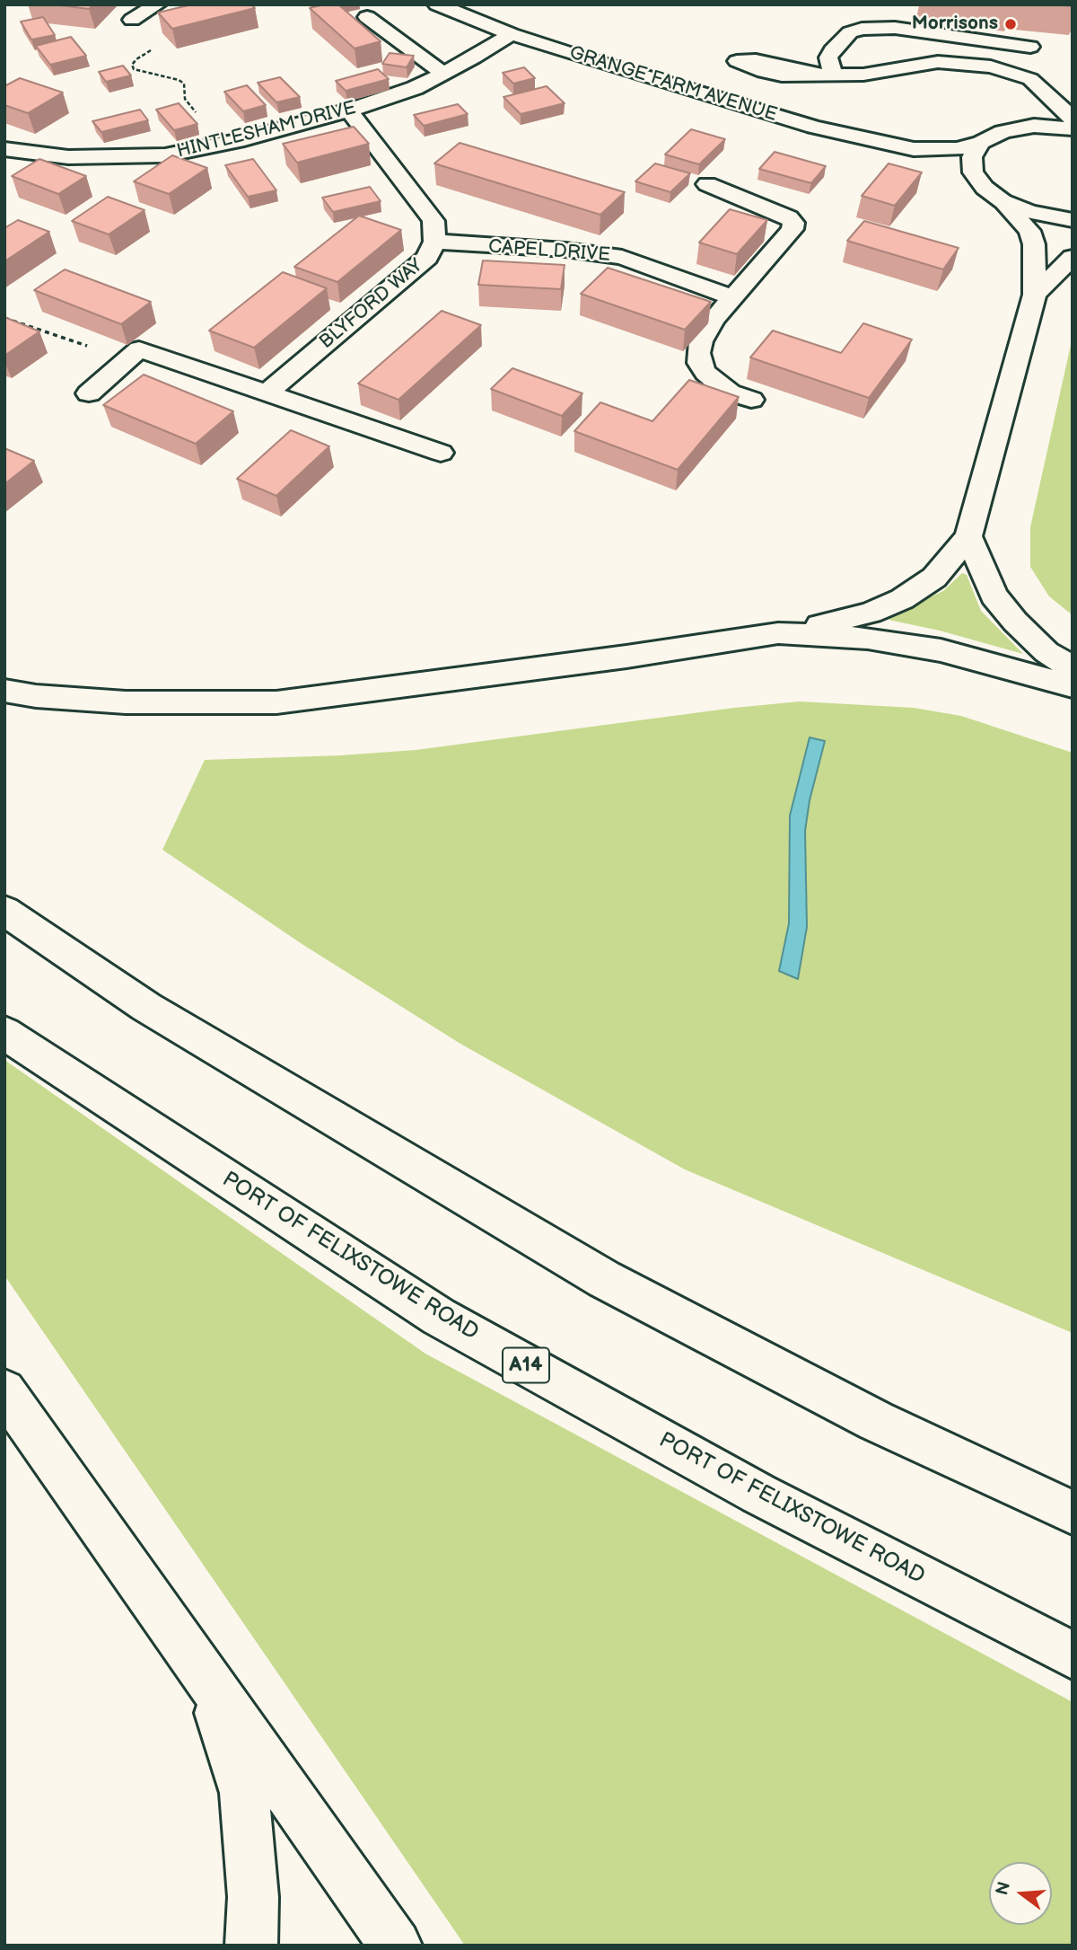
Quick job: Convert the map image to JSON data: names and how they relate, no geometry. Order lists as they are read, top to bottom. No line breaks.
{"streets":{"main road":["GRANGE FARM AVENUE","HINTLESHAM DRIVE","CAPEL DRIVE","BLYFORD WAY","PORT OF FELIXSTOWE ROAD","A14"]},"crossings":[["GRANGE FARM AVENUE","HINTLESHAM DRIVE"],["HINTLESHAM DRIVE","BLYFORD WAY"],["CAPEL DRIVE","BLYFORD WAY"]],"places":["Morrisons"],"north":"left"}
